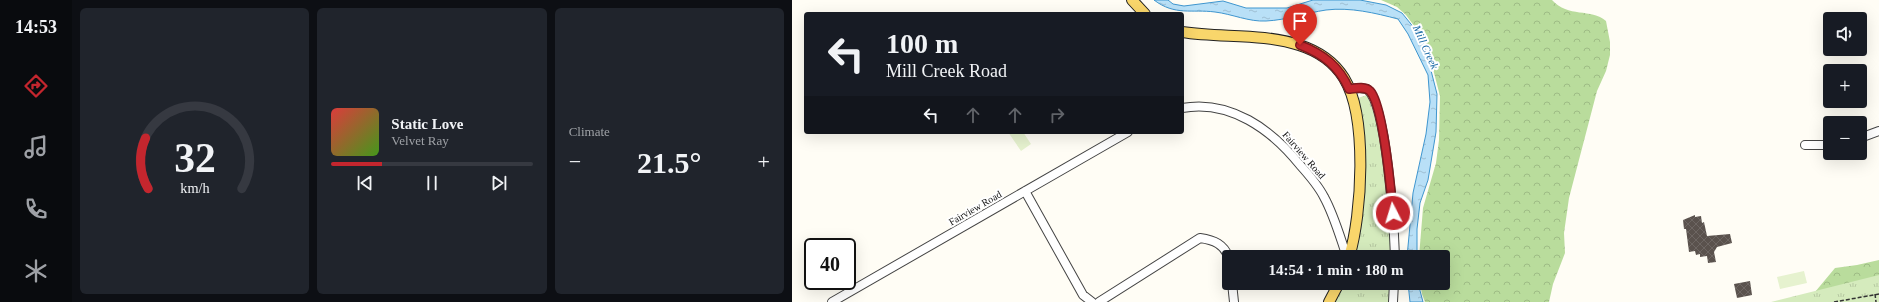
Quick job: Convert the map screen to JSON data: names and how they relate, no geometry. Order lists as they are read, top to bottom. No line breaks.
{"streets":{"street":["Fairview Road"]},"water":["Mill Creek"],"page":{"tabs":"14:53","tile":"Climate","map_buttons":["+","−"],"turn":["100 m","Mill Creek Road"],"song":["Static Love","Velvet Ray"],"heat":["−","21.5°","+"],"limit":"40","trip":"14:54 · 1 min · 180 m","gauge":["32","km/h"]}}
